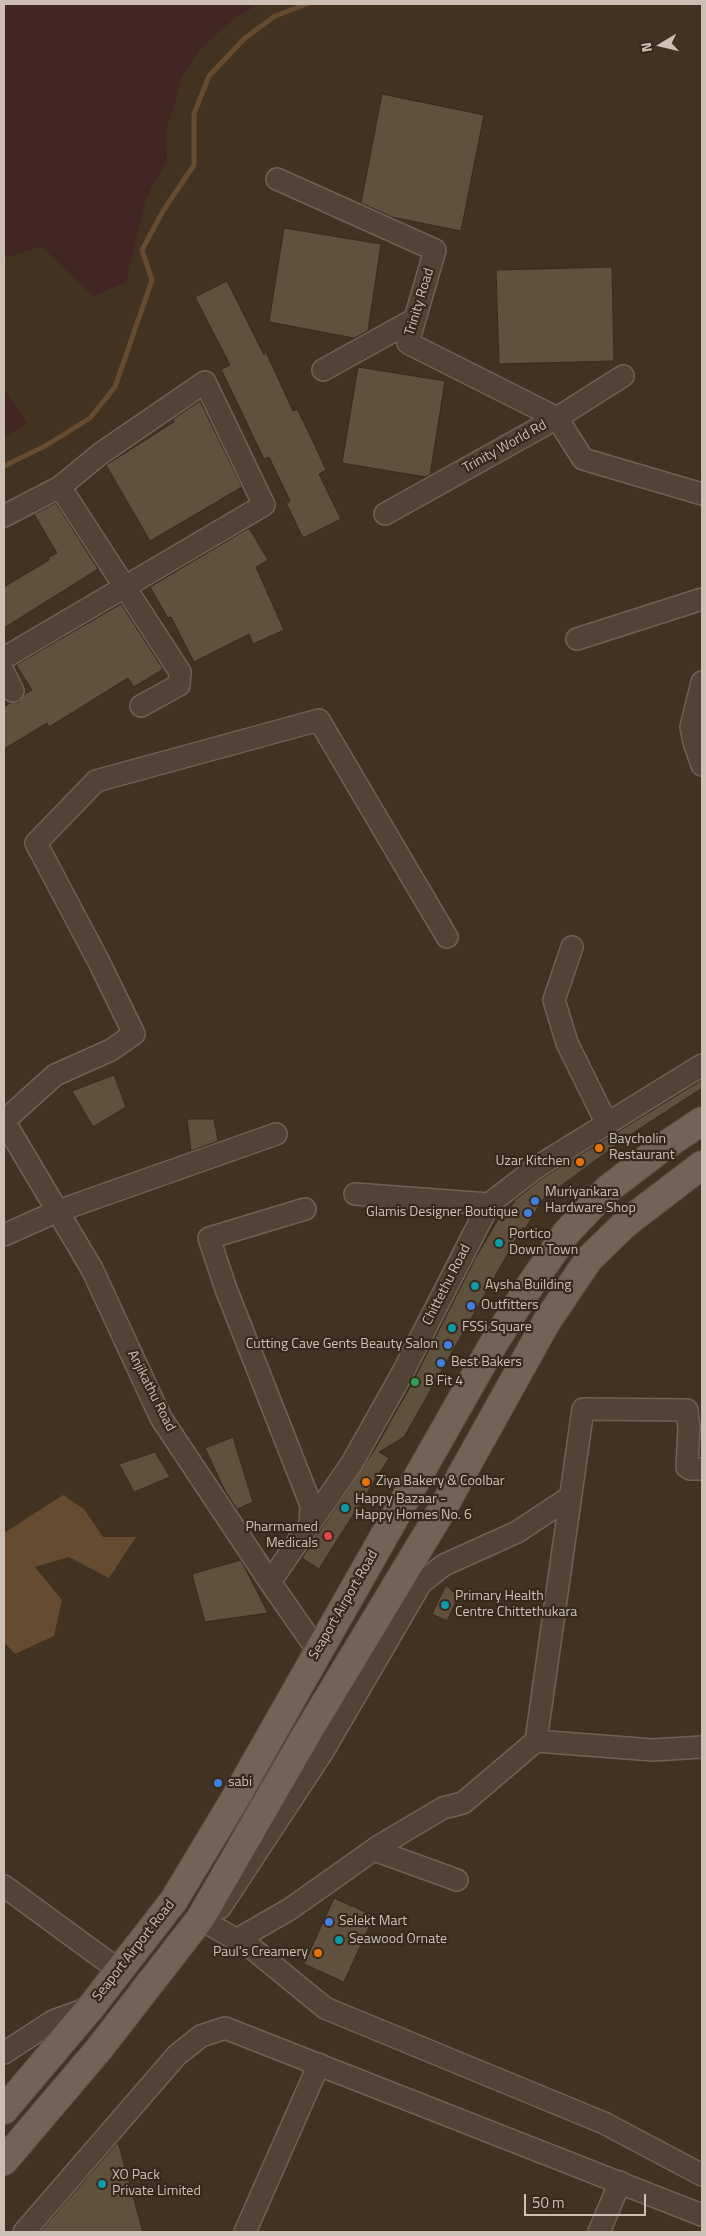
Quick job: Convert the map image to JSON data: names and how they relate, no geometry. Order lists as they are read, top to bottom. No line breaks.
{"streets":{"main road":["Seaport Airport Road"],"street":["Trinity Road","Trinity World Rd","Chittethu Road","Anjikathu Road"]},"crossings":[["Trinity Road","Trinity World Rd"],["Chittethu Road","Anjikathu Road"],["Anjikathu Road","Seaport Airport Road"]],"places":["Baycholin Restaurant","Uzar Kitchen","Muriyankara Hardware Shop","Glamis Designer Boutique","Portico Down Town","Aysha Building","Outfitters","FSSi Square","Cutting Cave Gents Beauty Salon","Best Bakers","B Fit 4","Ziya Bakery & Coolbar","Happy Bazaar - Happy Homes No. 6","Pharmamed Medicals","Primary Health Centre Chittethukara","sabi","Selekt Mart","Seawood Ornate","Paul's Creamery","XO Pack Private Limited"],"scale_bar":"50 m","north":"left"}
